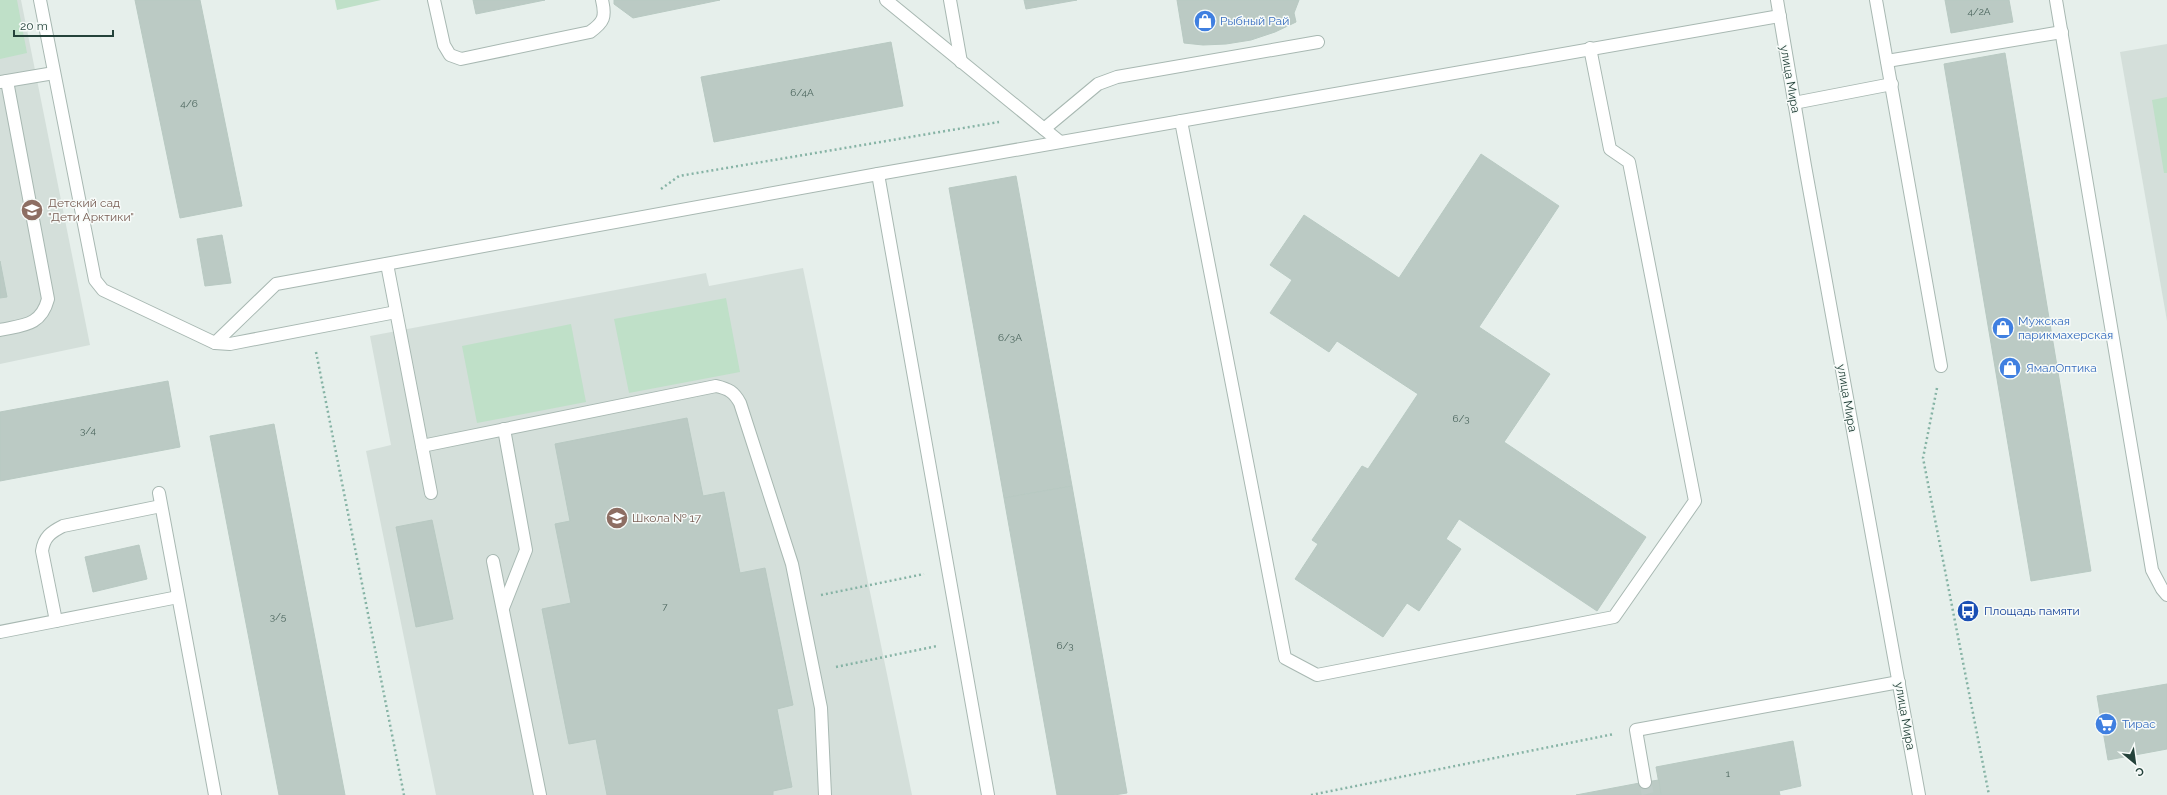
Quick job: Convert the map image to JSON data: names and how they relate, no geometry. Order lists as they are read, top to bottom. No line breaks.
{"streets":{"street":["улица Мира"]},"places":{"shop":["Рыбный Рай","Мужская парикмахерская","ЯмалОптика"],"school or university":["Детский сад \"Дети Арктики\"","Школа № 17"],"bus stop":["Площадь памяти"],"supermarket":["Тирас"]},"house_numbers":["4/2А","6/4А","4/6","6/3А","6/3","3/4","7","3/5","6/3","1"],"scale_bar":"20 m","north":"bottom right"}
